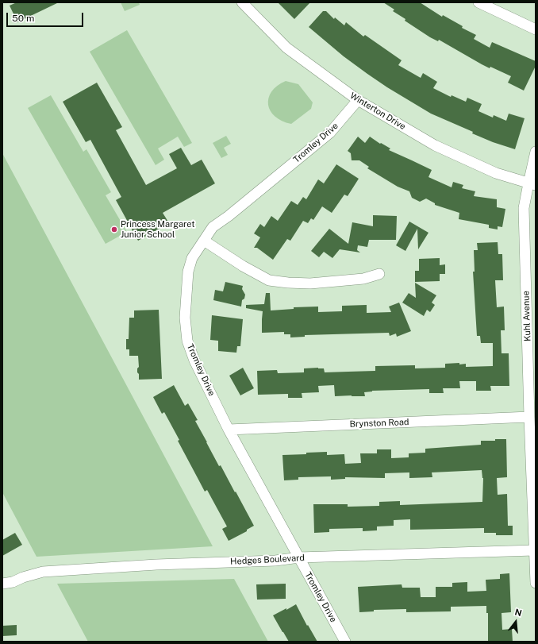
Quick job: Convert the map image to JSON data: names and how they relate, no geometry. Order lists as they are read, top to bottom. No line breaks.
{"streets":{"street":["Winterton Drive","Tromley Drive","Kuhl Avenue","Brynston Road","Hedges Boulevard"]},"crossings":[["Winterton Drive","Tromley Drive"],["Winterton Drive","Kuhl Avenue"],["Tromley Drive","Brynston Road"],["Tromley Drive","Hedges Boulevard"],["Kuhl Avenue","Brynston Road"],["Kuhl Avenue","Hedges Boulevard"]],"places":["Princess Margaret Junior School"],"scale_bar":"50 m","north":"top"}
